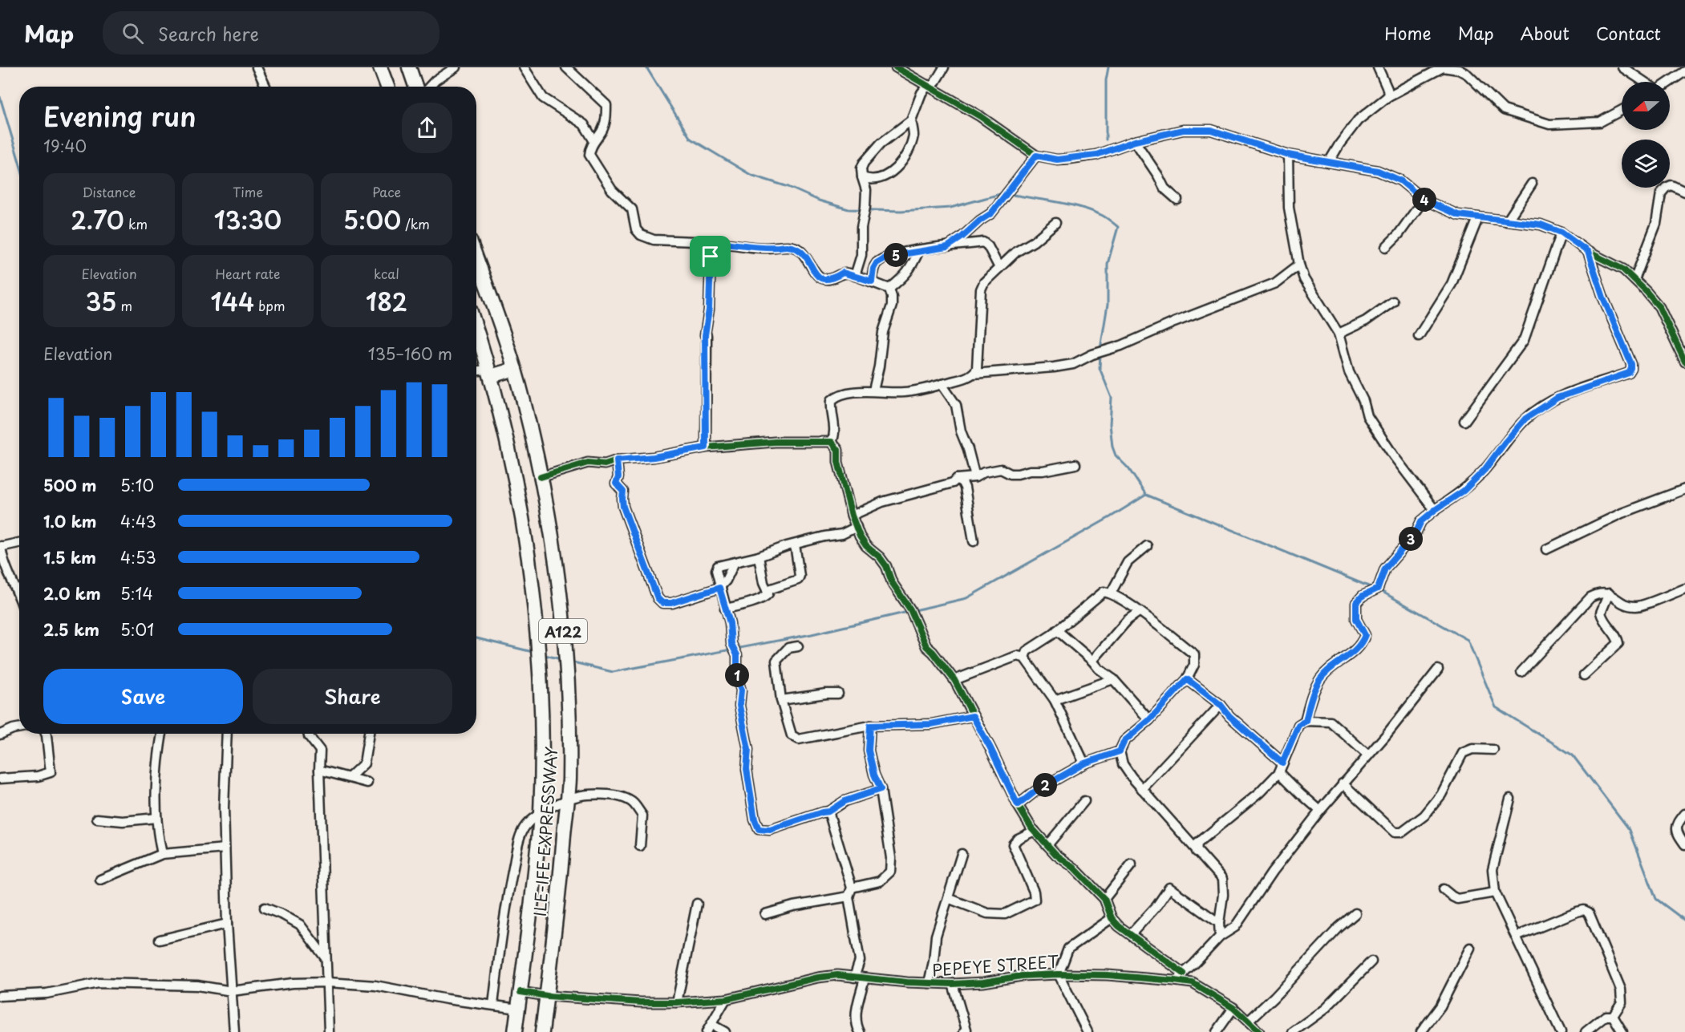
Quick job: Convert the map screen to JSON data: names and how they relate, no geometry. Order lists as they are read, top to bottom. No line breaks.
{"streets":{"highway":["A122","ILE-IFE EXPRESSWAY"],"street":["PEPEYE STREET"]},"crossings":[["ILE-IFE EXPRESSWAY","PEPEYE STREET"]],"north":"left","page":{"header":"Map","search":"Search here","nav":["Home","Map","About","Contact"],"heading":["Evening run","19:40"],"stats":[["Distance","2.70 km"],["Time","13:30"],["Pace","5:00 /km"],["Elevation","35 m"],["Heart rate","144 bpm"],["kcal","182"]],"pins":["4","5","3","1","2"],"chart":["Elevation","135–160 m"],"list":[{"name":"500 m","note":"5:10"},{"name":"1.0 km","note":"4:43"},{"name":"1.5 km","note":"4:53"},{"name":"2.0 km","note":"5:14"},{"name":"2.5 km","note":"5:01"}],"buttons":["Save","Share"]}}
